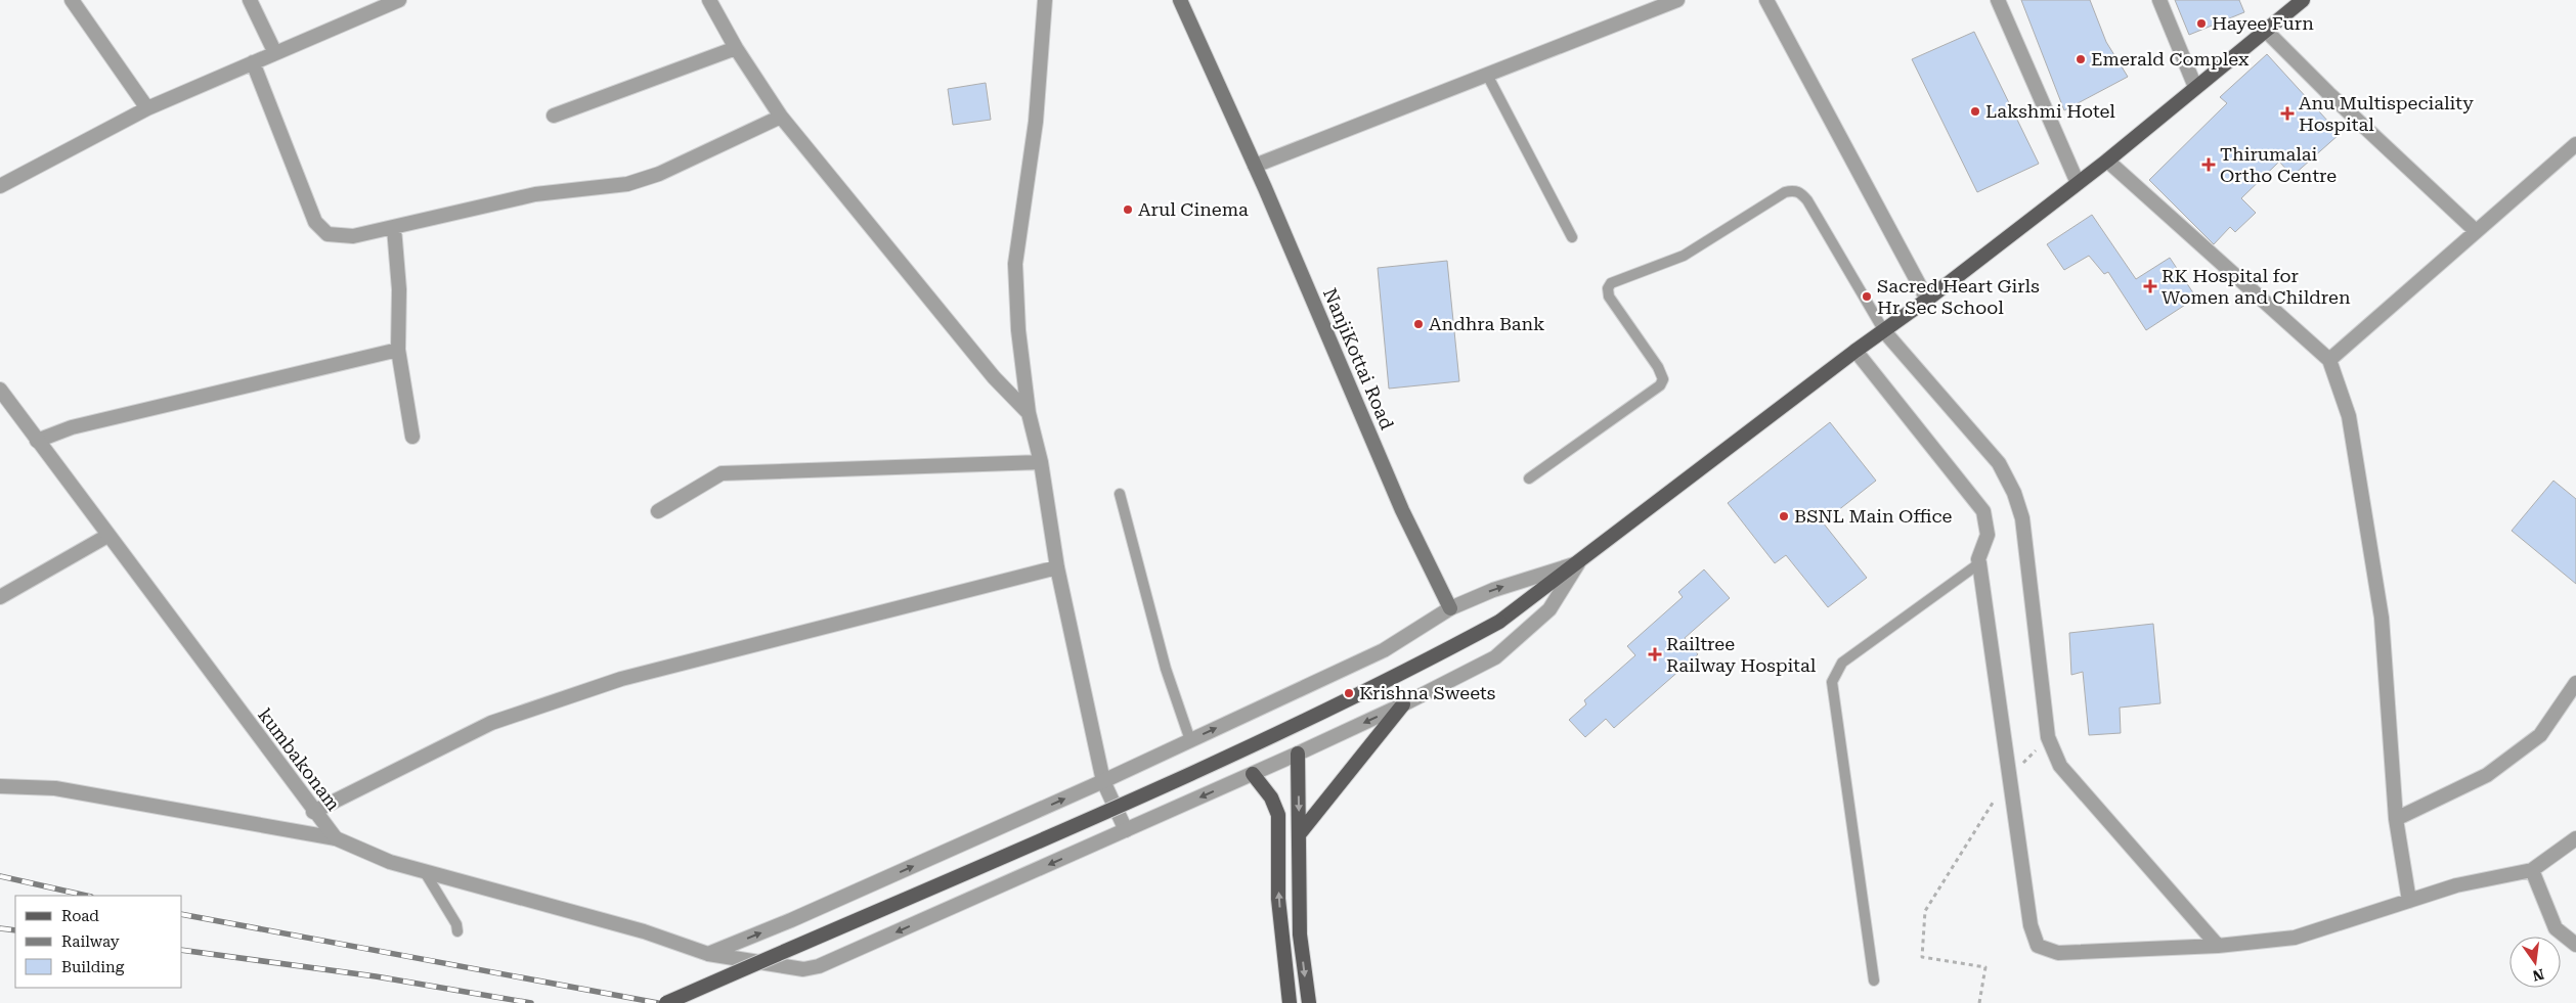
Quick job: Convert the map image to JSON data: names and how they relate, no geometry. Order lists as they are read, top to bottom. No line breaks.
{"streets":{"main road":["NanjiKottai Road"],"street":["kumbakonam"]},"places":{"other":["Hayee Furn","Emerald Complex","Lakshmi Hotel","Arul Cinema","Sacred Heart Girls Hr Sec School","Andhra Bank","BSNL Main Office","Krishna Sweets"],"health":["Anu Multispeciality Hospital","Thirumalai Ortho Centre","RK Hospital for Women and Children","Railtree Railway Hospital"]},"legend":["Road","Railway","Building"],"north":"bottom"}
